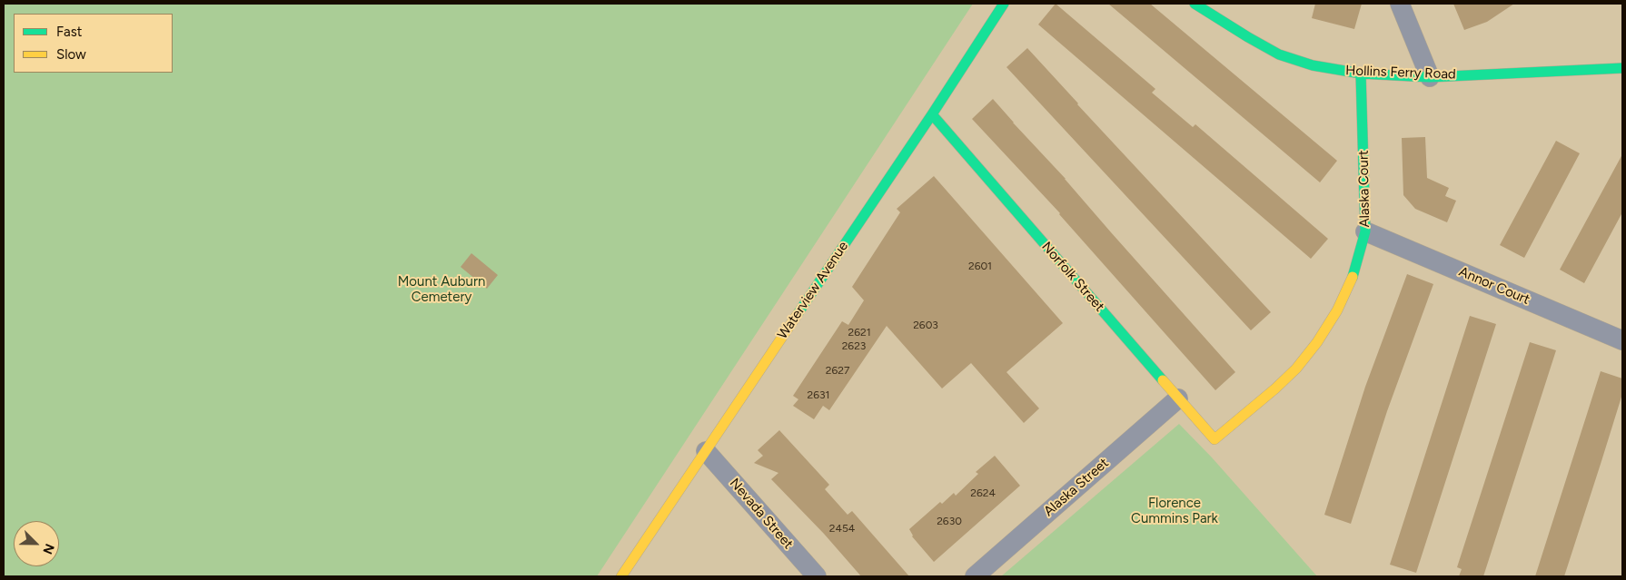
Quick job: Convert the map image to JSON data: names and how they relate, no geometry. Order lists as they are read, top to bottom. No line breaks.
{"streets":{"street":["Hollins Ferry Road","Alaska Court","Norfolk Street","Annor Court","Waterview Avenue","Alaska Street","Nevada Street"]},"crossings":[["Hollins Ferry Road","Alaska Court"],["Alaska Court","Norfolk Street"],["Alaska Court","Annor Court"],["Norfolk Street","Waterview Avenue"],["Norfolk Street","Alaska Street"],["Waterview Avenue","Nevada Street"]],"parks":["Mount Auburn Cemetery","Florence Cummins Park"],"house_numbers":["2601","2603","2621","2623","2627","2631","2624","2630","2454"],"legend":["Fast","Slow"],"north":"bottom right"}
